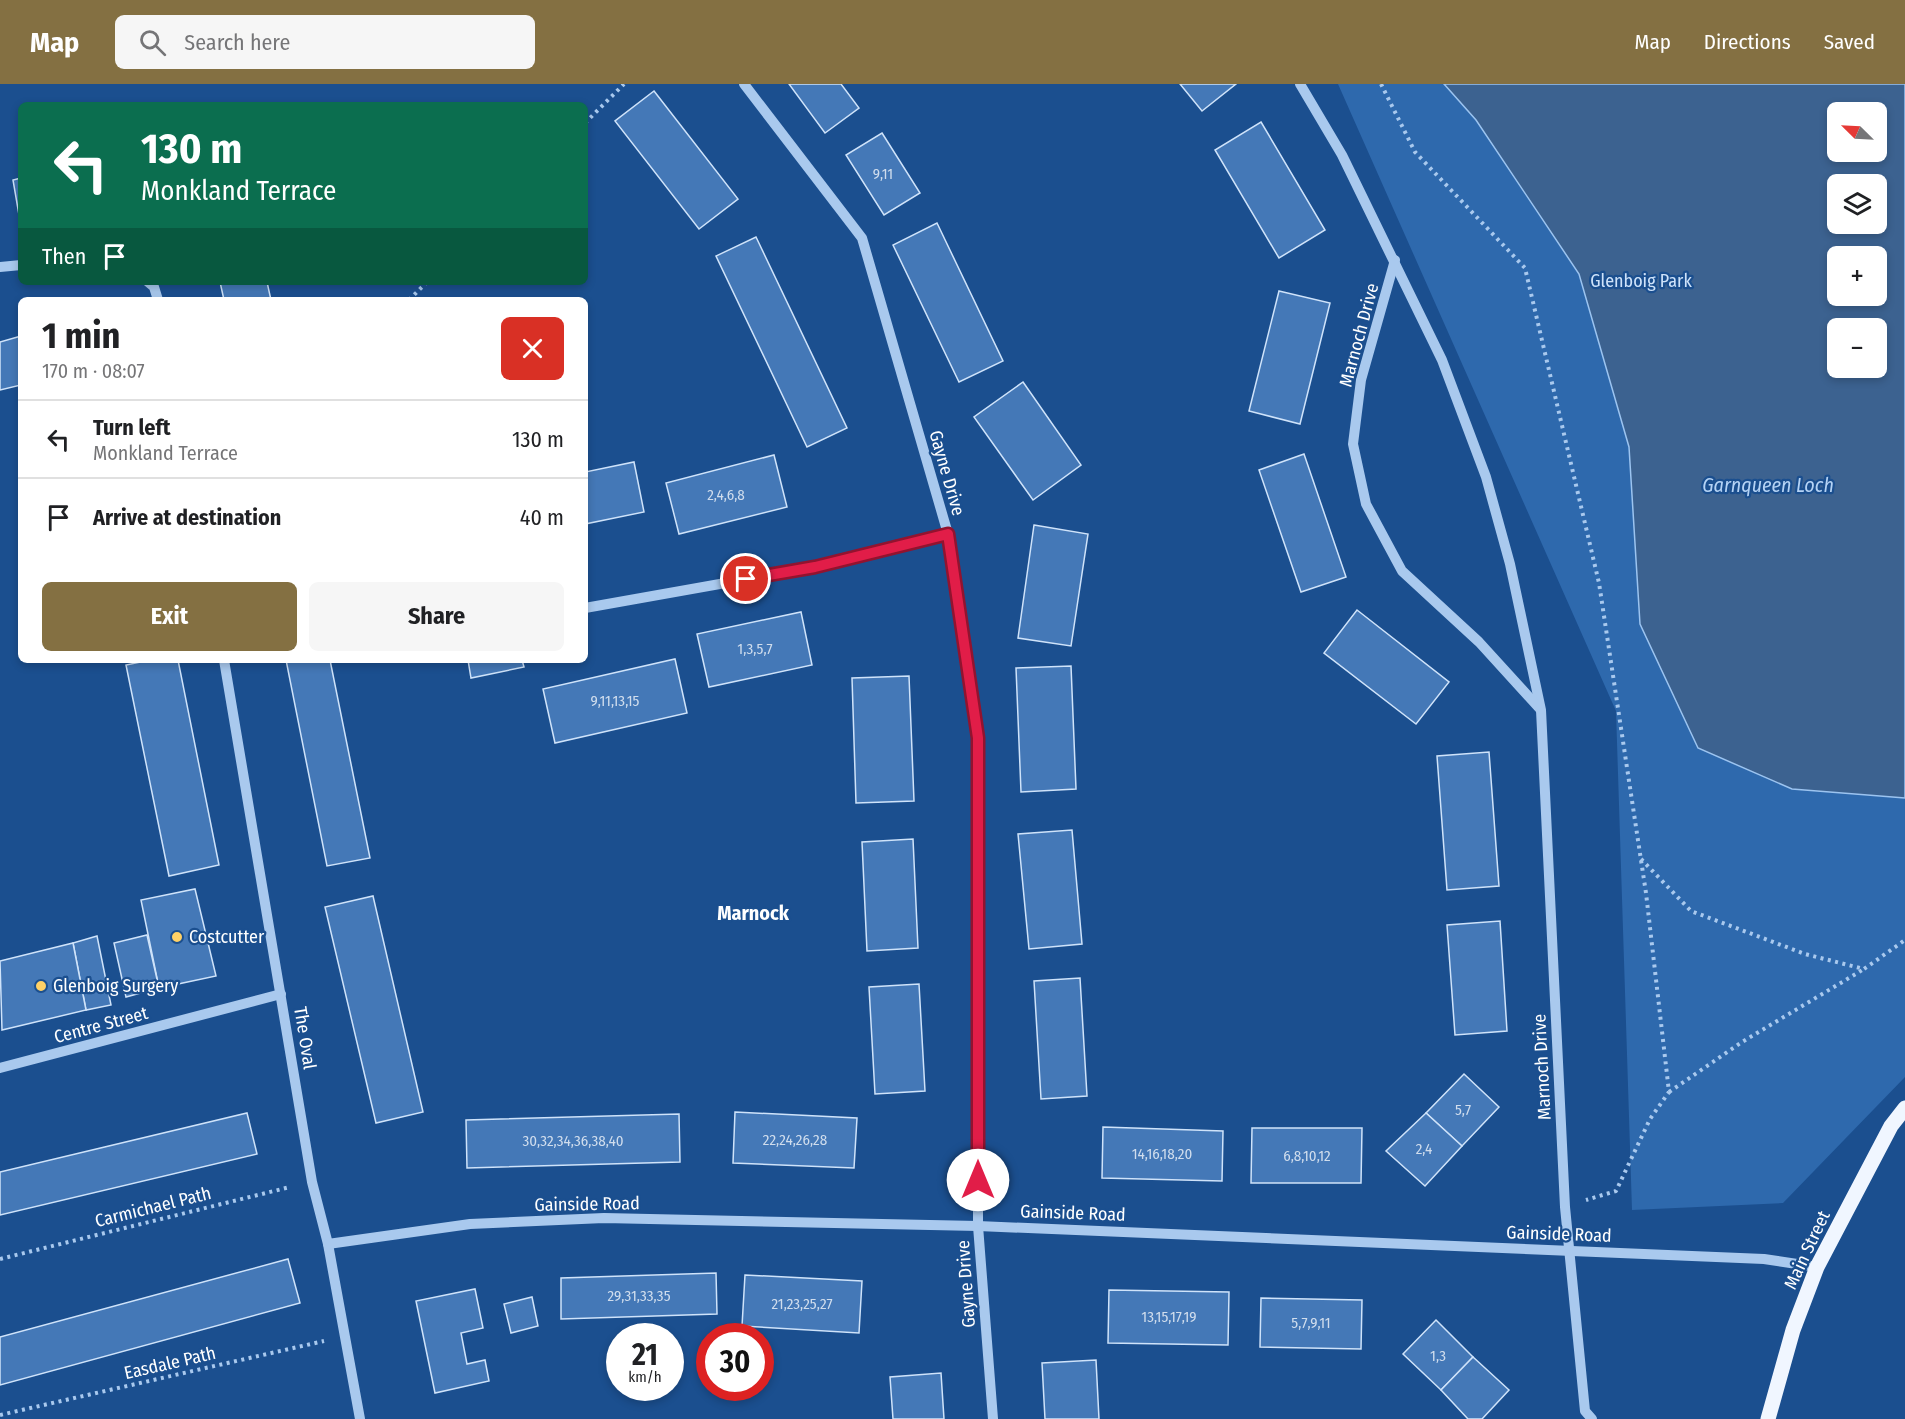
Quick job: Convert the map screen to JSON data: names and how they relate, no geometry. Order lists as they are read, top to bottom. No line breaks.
{"streets":{"main road":["Main Street"],"street":["Marnoch Drive","Gayne Drive","Centre Street","The Oval","Gainside Road"],"path":["Carmichael Path","Easdale Path"]},"crossings":[["Marnoch Drive","Gainside Road"],["Gayne Drive","Gainside Road"],["Centre Street","The Oval"],["The Oval","Gainside Road"],["The Oval","Carmichael Path"],["The Oval","Easdale Path"],["Gainside Road","Main Street"]],"districts":["Marnock"],"water":["Garnqueen Loch"],"parks":["Glenboig Park"],"places":["Costcutter","Glenboig Surgery"],"house_numbers":["9,11","2,4,6,8","1,3,5,7","9,11,13,15","5,7","22,24,26,28","30,32,34,36,38,40","2,4","14,16,18,20","6,8,10,12","29,31,33,35","21,23,25,27","13,15,17,19","5,7,9,11","1,3"],"north":"top left","page":{"header":"Map","search":"Search here","nav":["Map","Directions","Saved"],"map_buttons":["+","−"],"turn":["130 m","Monkland Terrace"],"then":"Then","heading":["1 min","170 m · 08:07"],"list":[{"name":"Turn left","note":"Monkland Terrace","value":"130 m"},{"name":"Arrive at destination","value":"40 m"}],"buttons":["Exit","Share"],"speed":"21 km/h","limit":"30"}}
